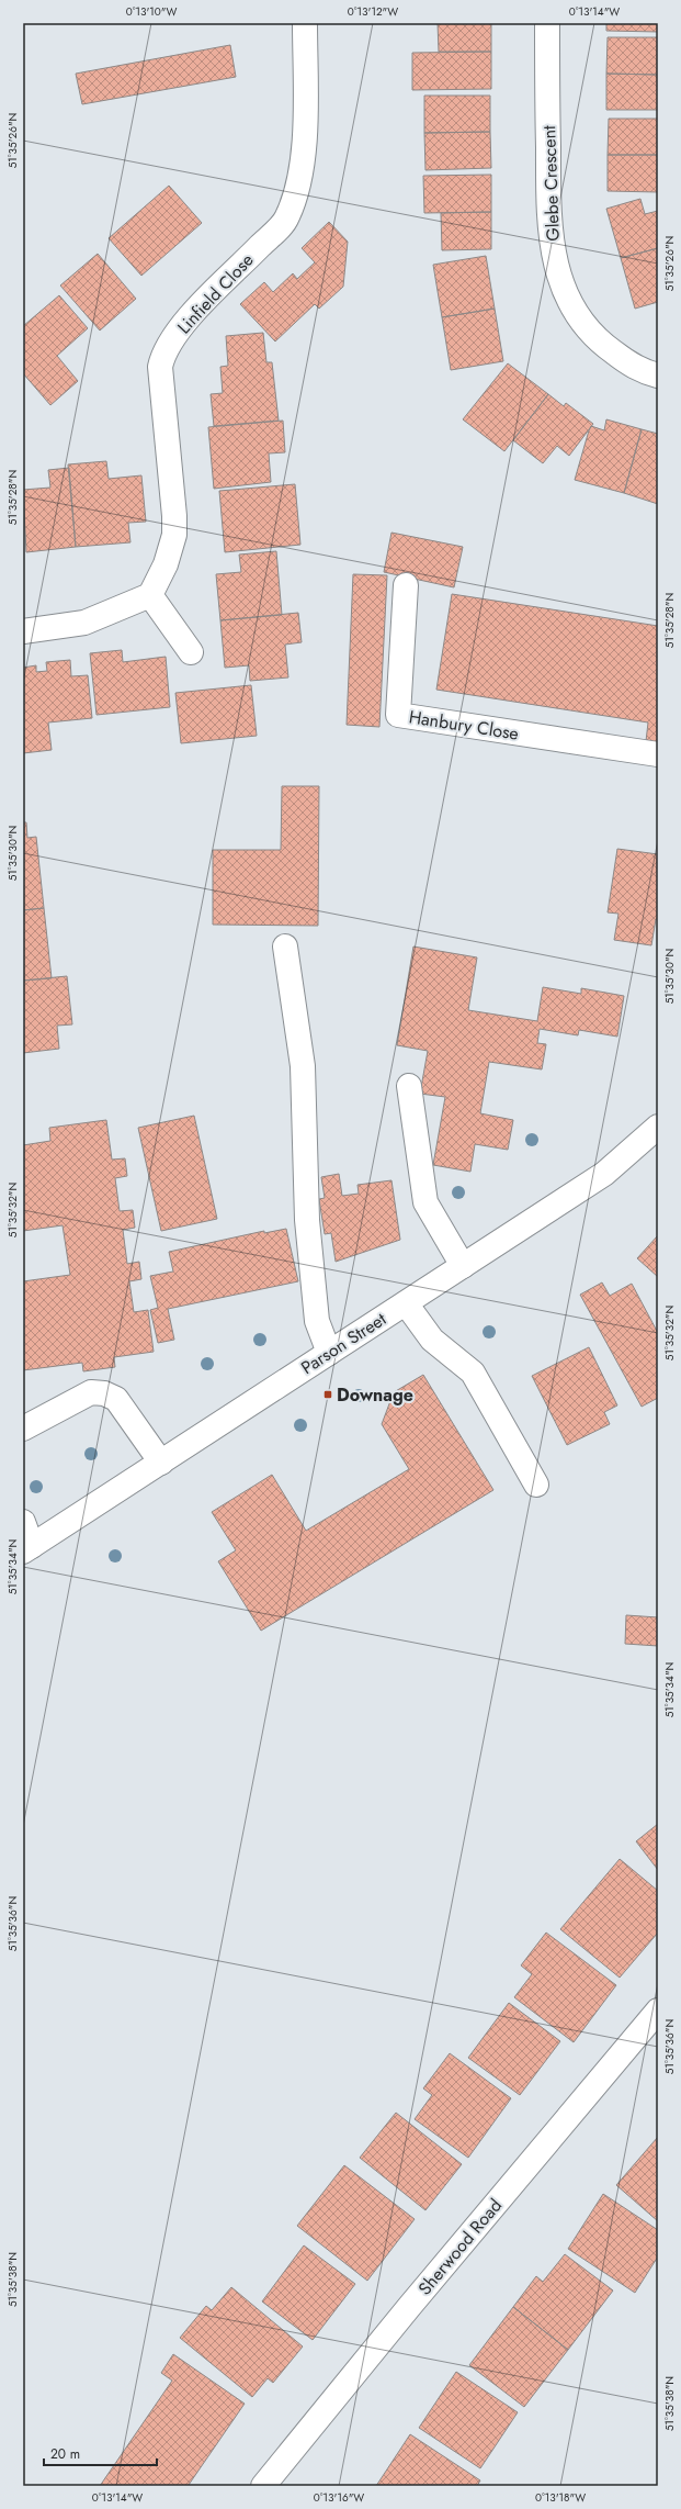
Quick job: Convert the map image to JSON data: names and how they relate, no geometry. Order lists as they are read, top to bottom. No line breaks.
{"streets":{"street":["Glebe Crescent","Linfield Close","Hanbury Close","Parson Street","Sherwood Road"]},"places":{"transit":["Downage"]},"scale_bar":"20 m","coordinates":["0°13'10\"W","0°13'12\"W","0°13'14\"W","51°35'26\"N","51°35'28\"N","51°35'30\"N","51°35'32\"N","51°35'34\"N","51°35'36\"N","51°35'38\"N","0°13'16\"W","0°13'18\"W"]}
